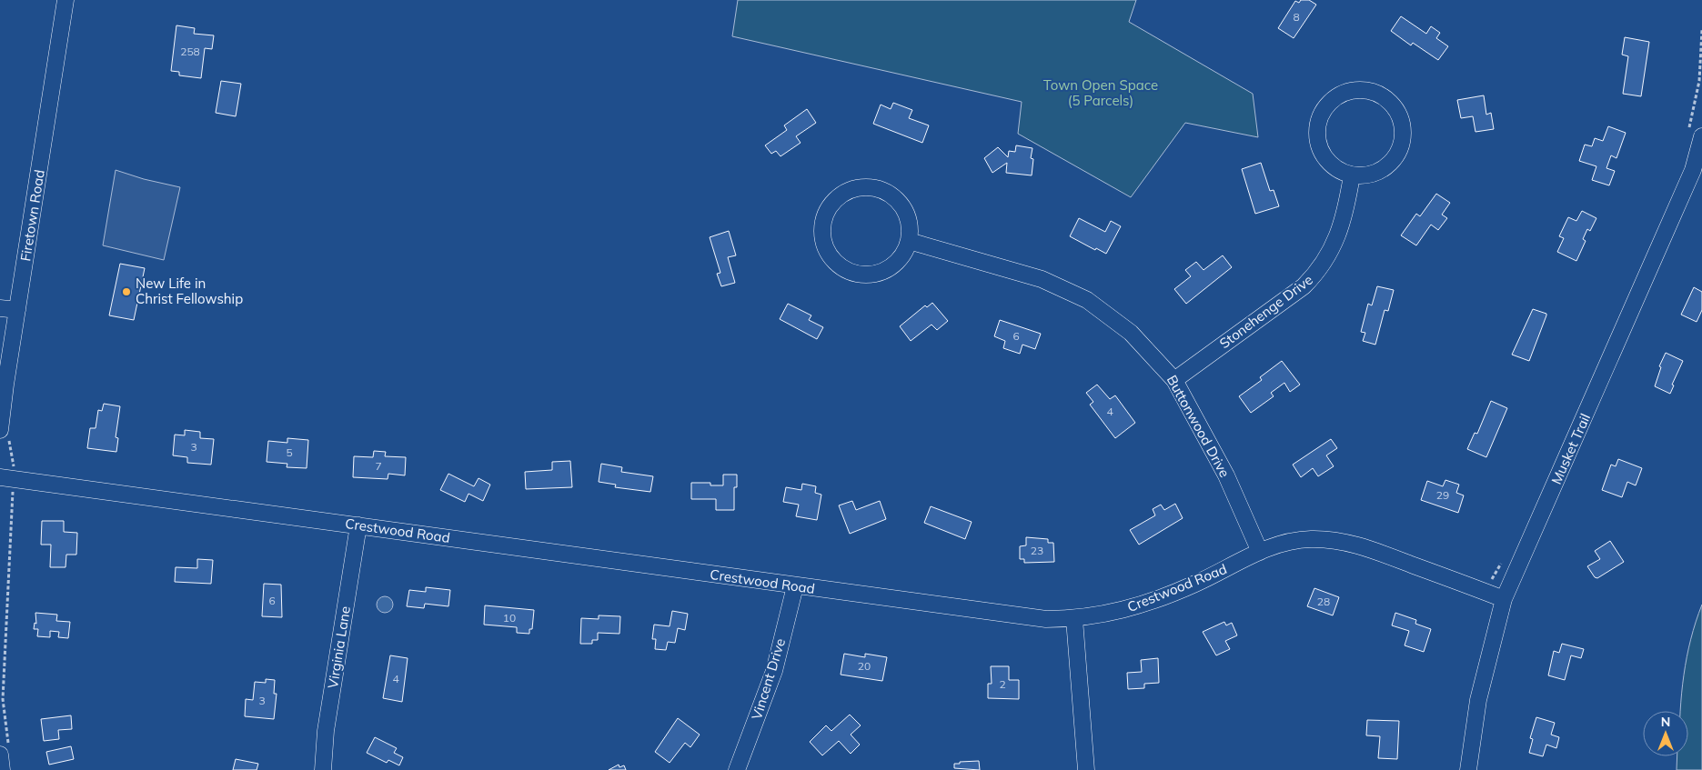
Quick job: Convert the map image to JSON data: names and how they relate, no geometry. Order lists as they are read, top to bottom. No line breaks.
{"streets":{"street":["Firetown Road","Stonehenge Drive","Buttonwood Drive","Musket Trail","Crestwood Road","Virginia Lane","Vincent Drive"]},"crossings":[["Stonehenge Drive","Buttonwood Drive"],["Buttonwood Drive","Crestwood Road"],["Musket Trail","Crestwood Road"],["Crestwood Road","Virginia Lane"],["Crestwood Road","Vincent Drive"]],"parks":["Town Open Space (5 Parcels)"],"places":["New Life in Christ Fellowship"],"house_numbers":["8","258","6","4","3","5","7","29","23","6","28","10","20","4","2","3"],"north":"top"}
